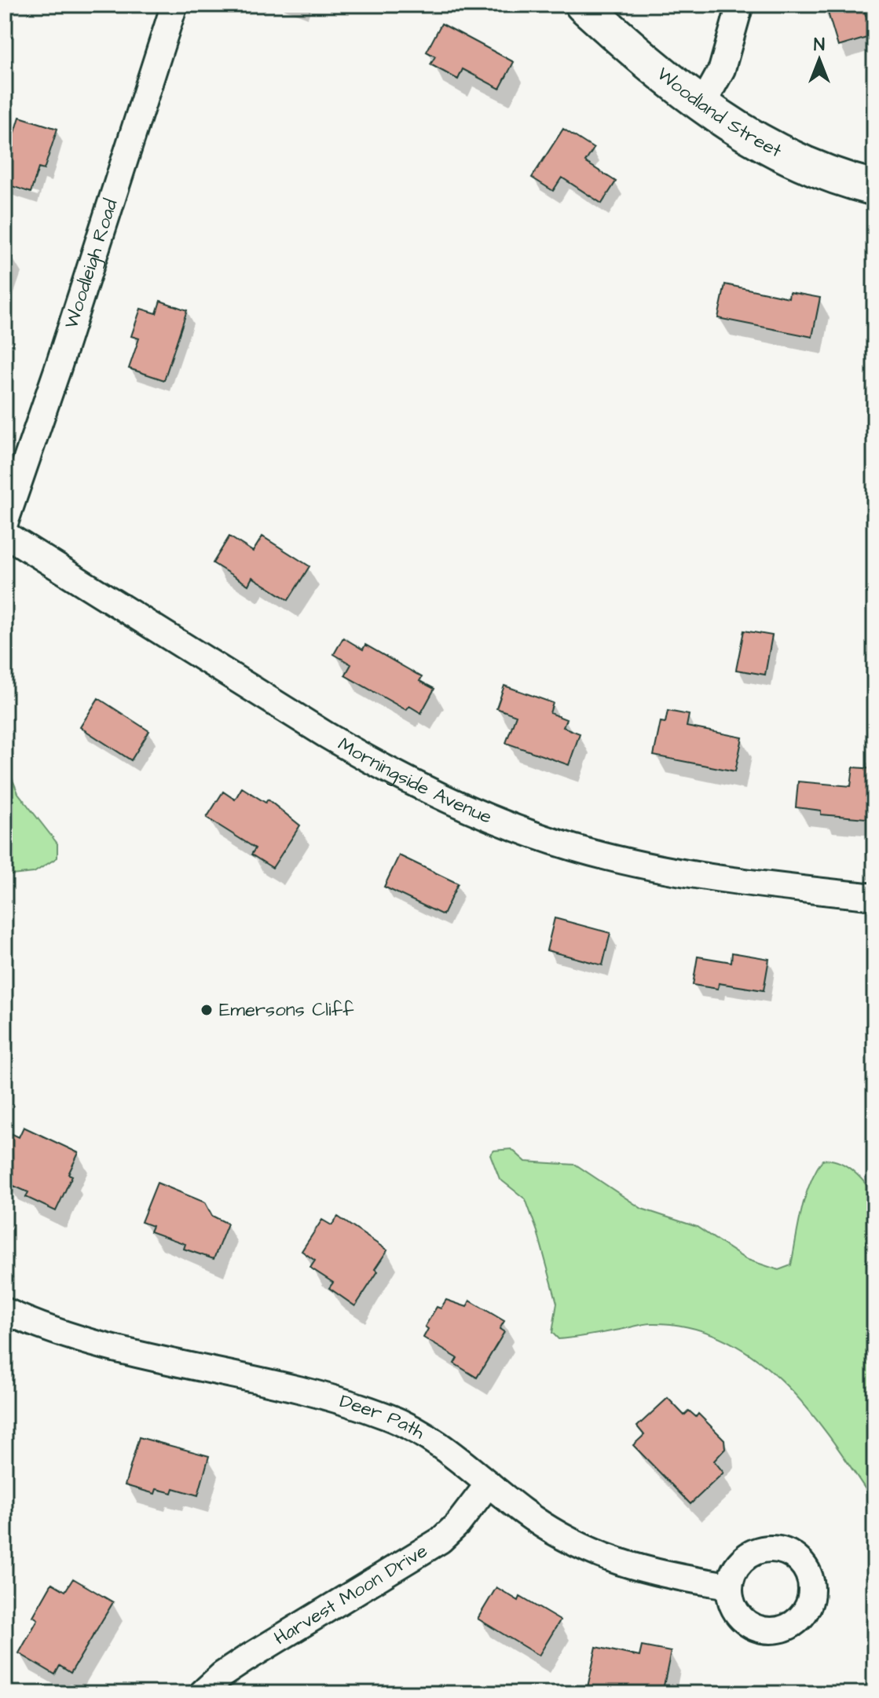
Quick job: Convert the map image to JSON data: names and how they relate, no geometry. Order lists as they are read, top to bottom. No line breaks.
{"streets":{"street":["Woodland Street","Woodleigh Road","Morningside Avenue","Deer Path","Harvest Moon Drive"]},"crossings":[["Deer Path","Harvest Moon Drive"]],"places":["Emersons Cliff"],"north":"top"}
